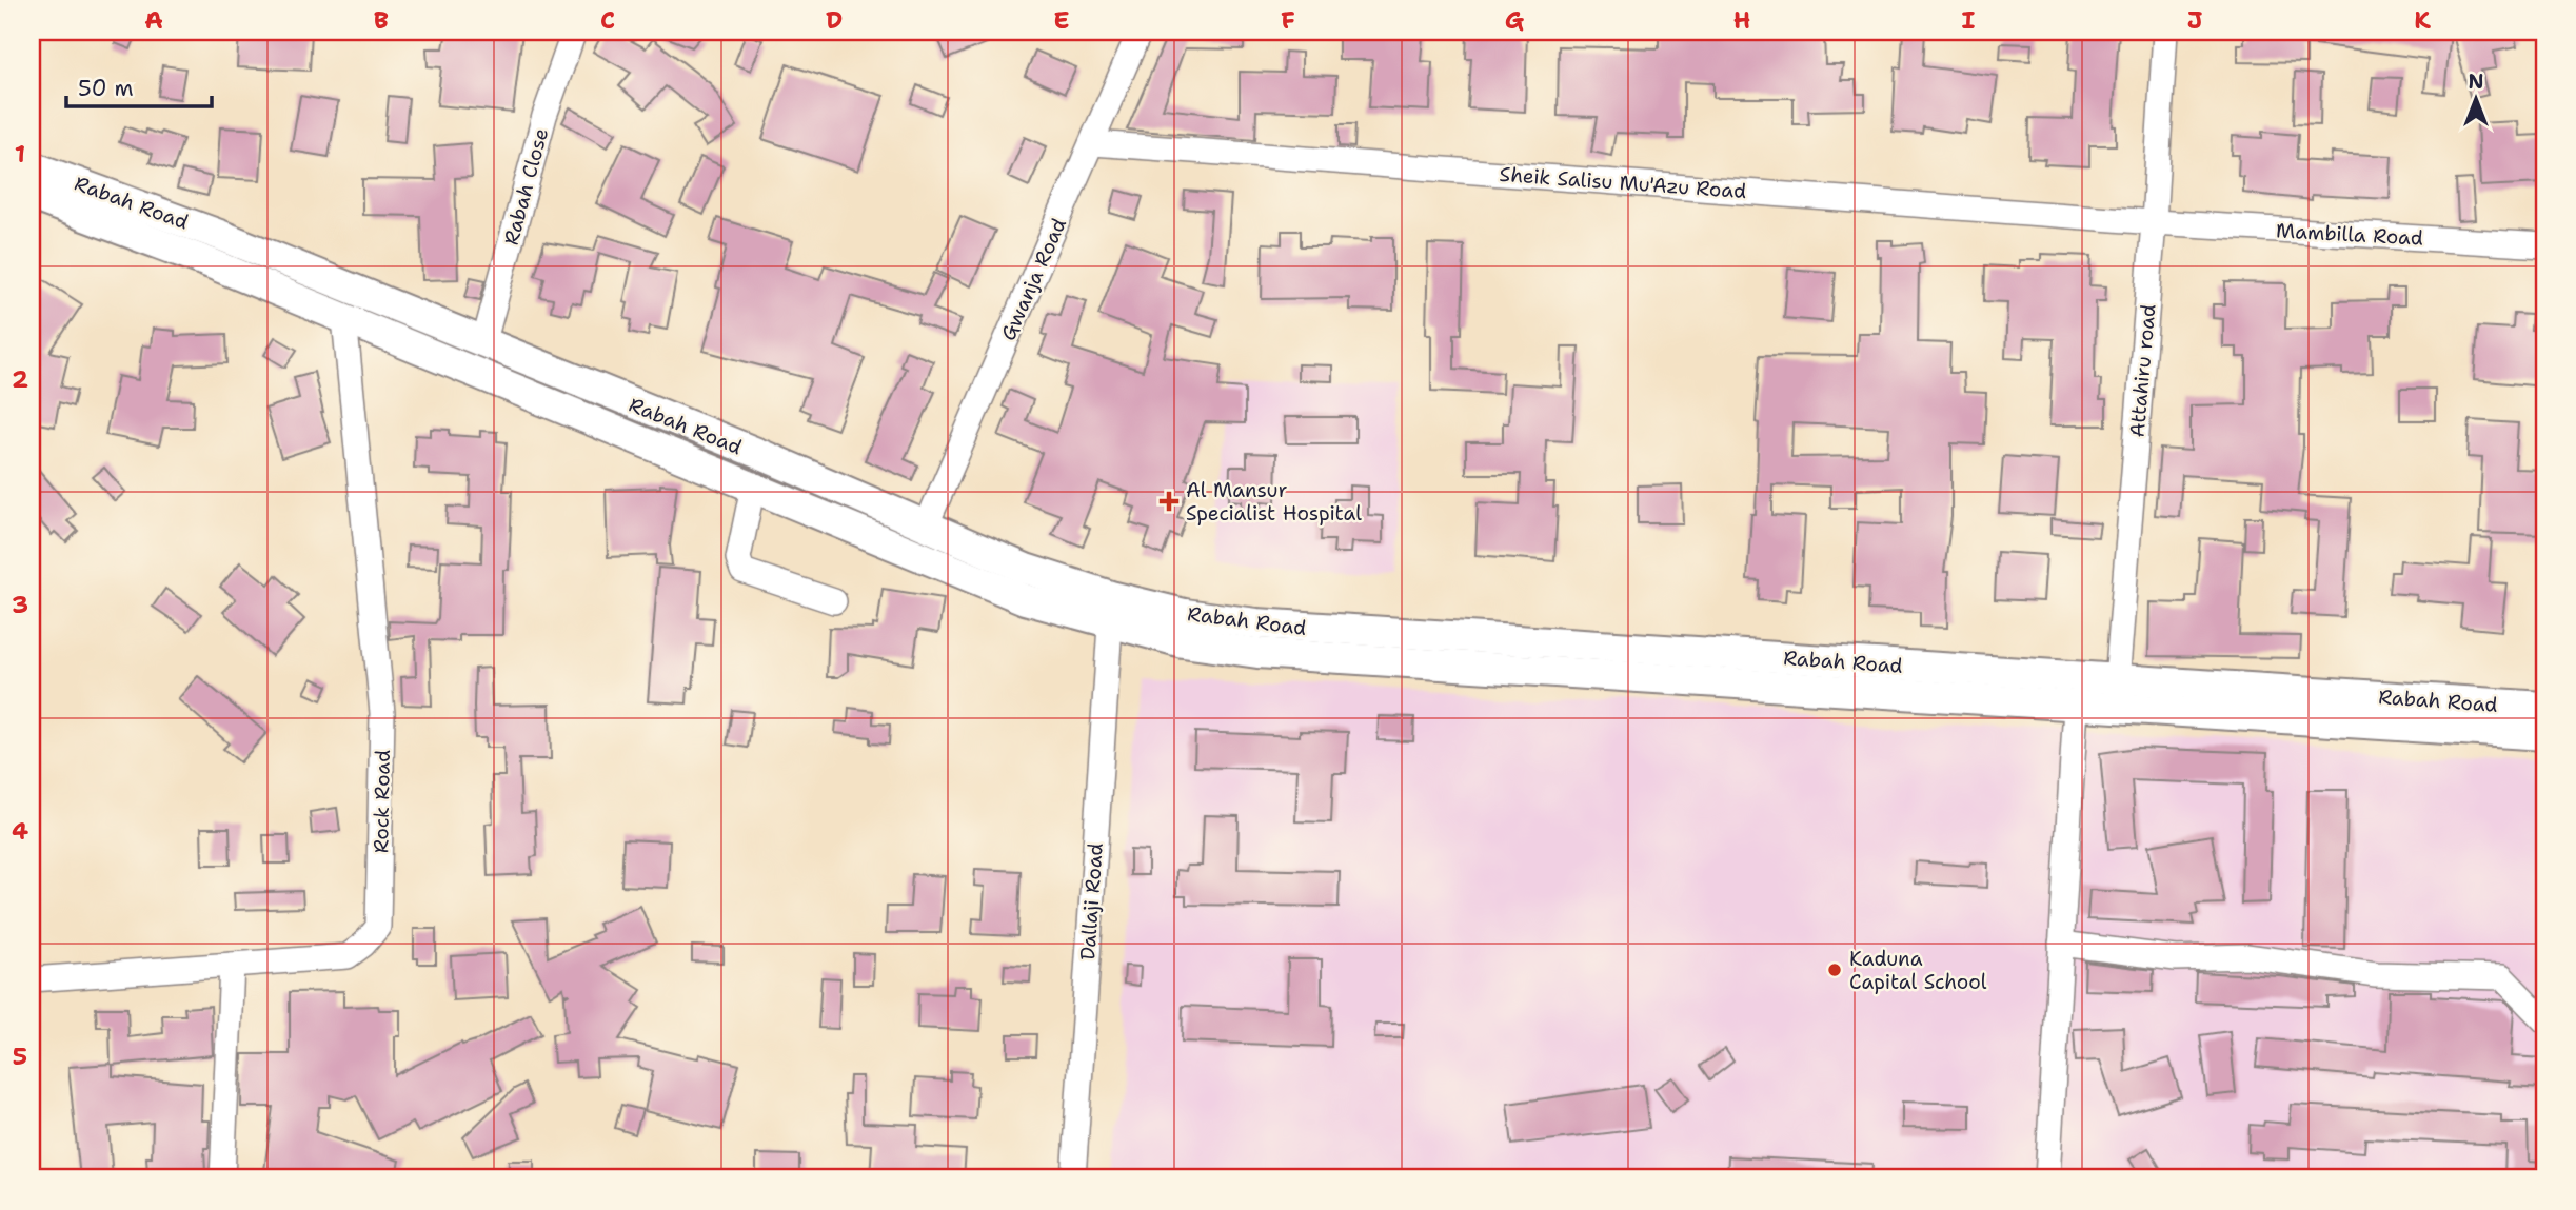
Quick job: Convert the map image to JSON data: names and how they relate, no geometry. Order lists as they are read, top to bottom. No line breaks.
{"streets":{"main road":["Rabah Road"],"street":["Sheik Salisu Mu'Azu Road","Rabah Close","Mambilla Road","Gwanja Road","Attahiru road","Rock Road","Dallaji Road"]},"crossings":[["Sheik Salisu Mu'Azu Road","Mambilla Road"],["Sheik Salisu Mu'Azu Road","Gwanja Road"],["Sheik Salisu Mu'Azu Road","Attahiru road"],["Rabah Close","Rabah Road"],["Rabah Road","Gwanja Road"],["Rabah Road","Attahiru road"],["Rabah Road","Rock Road"],["Rabah Road","Dallaji Road"],["Mambilla Road","Attahiru road"]],"places":{"health":["Al Mansur Specialist Hospital"],"other":["Kaduna Capital School"]},"scale_bar":"50 m","north":"top","grid":{"columns":["A","B","C","D","E","F","G","H","I","J","K"],"rows":["1","2","3","4","5"]}}
